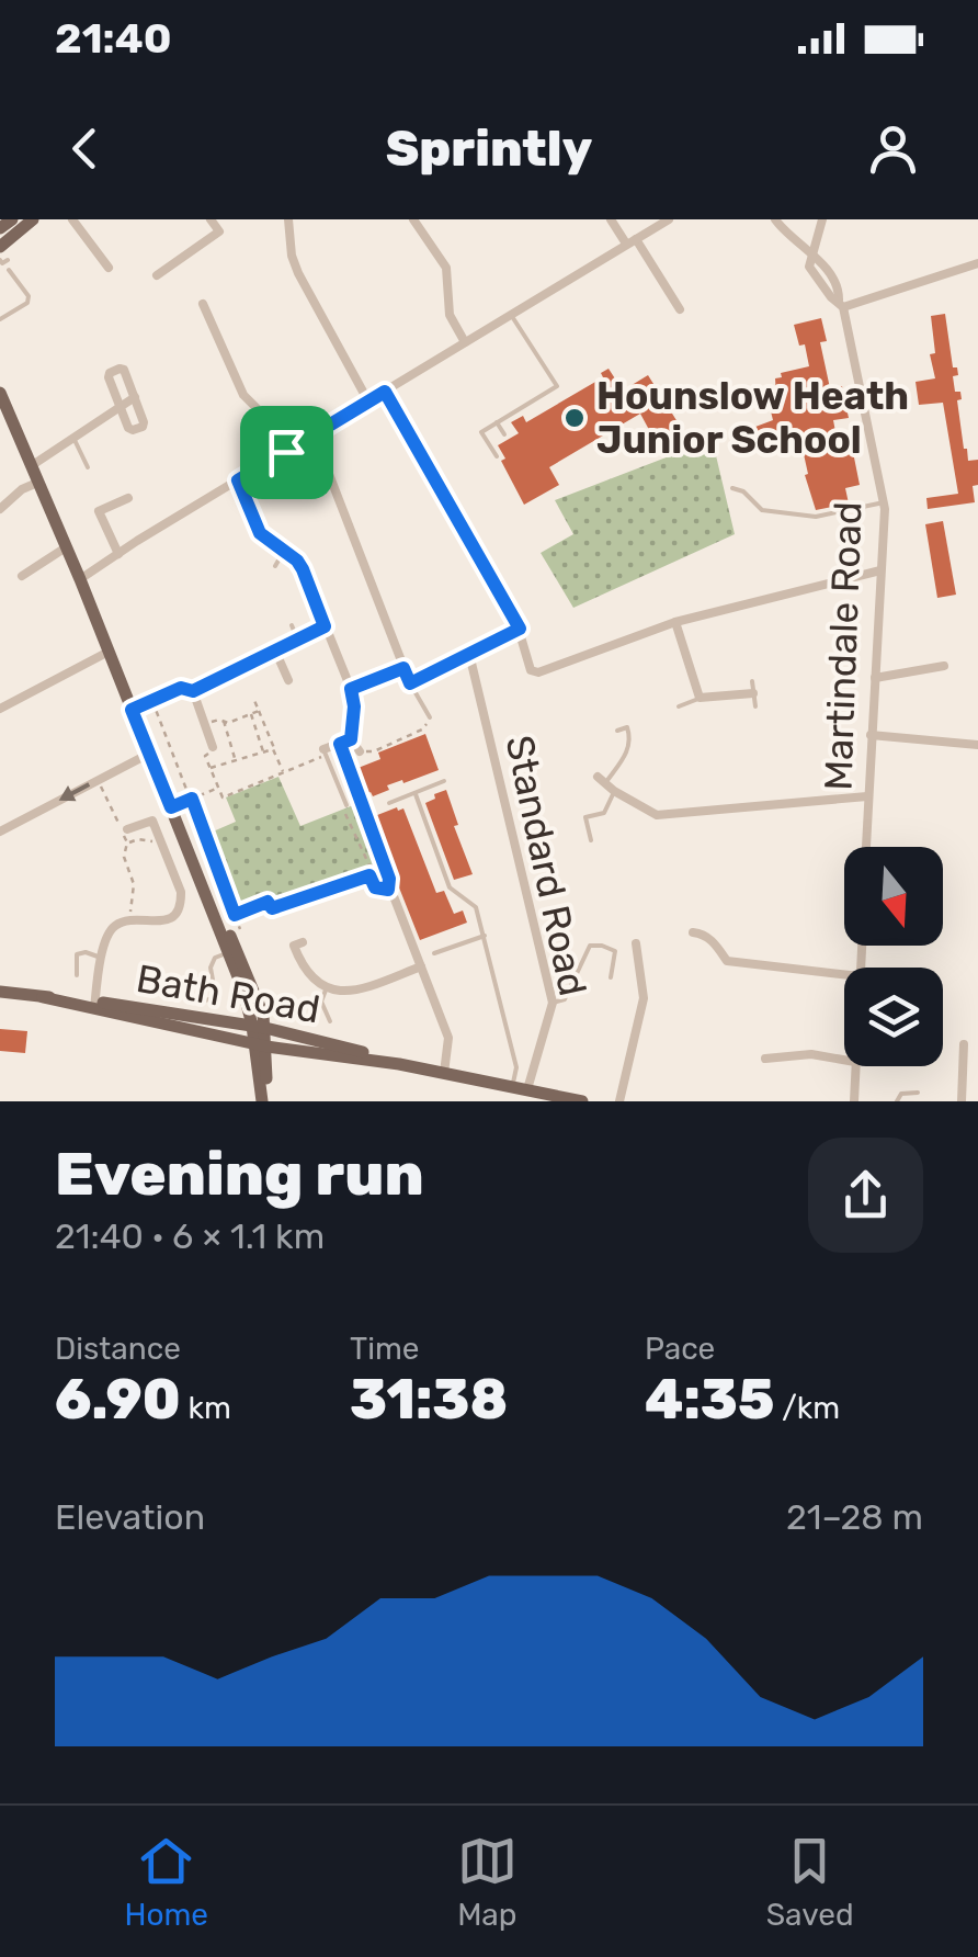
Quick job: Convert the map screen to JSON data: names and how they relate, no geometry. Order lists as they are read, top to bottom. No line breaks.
{"streets":{"main road":["Bath Road"],"street":["Martindale Road","Standard Road"]},"crossings":[["Standard Road","Bath Road"]],"places":["Hounslow Heath Junior School"],"north":"bottom","page":{"status":"21:40","header":"Sprintly","heading":["Evening run","21:40 · 6 × 1.1 km"],"stats":[["Distance","6.90 km"],["Time","31:38"],["Pace","4:35 /km"]],"chart":["Elevation","21–28 m"],"tabs":["Home","Map","Saved"]}}
